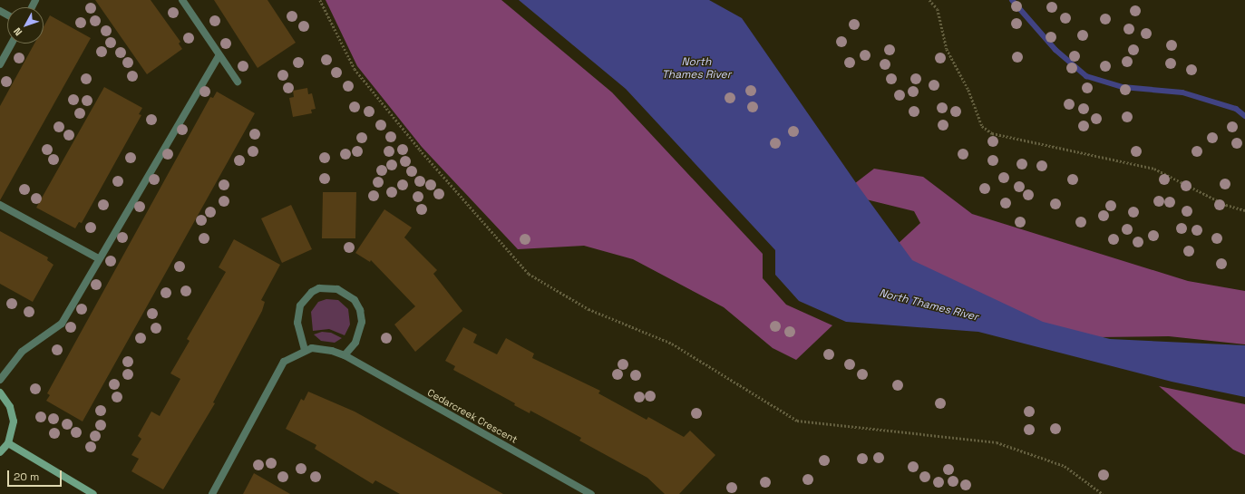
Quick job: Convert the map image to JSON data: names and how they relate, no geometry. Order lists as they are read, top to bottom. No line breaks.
{"streets":{"street":["Cedarcreek Crescent"]},"water":["North Thames River"],"scale_bar":"20 m","north":"bottom left"}
